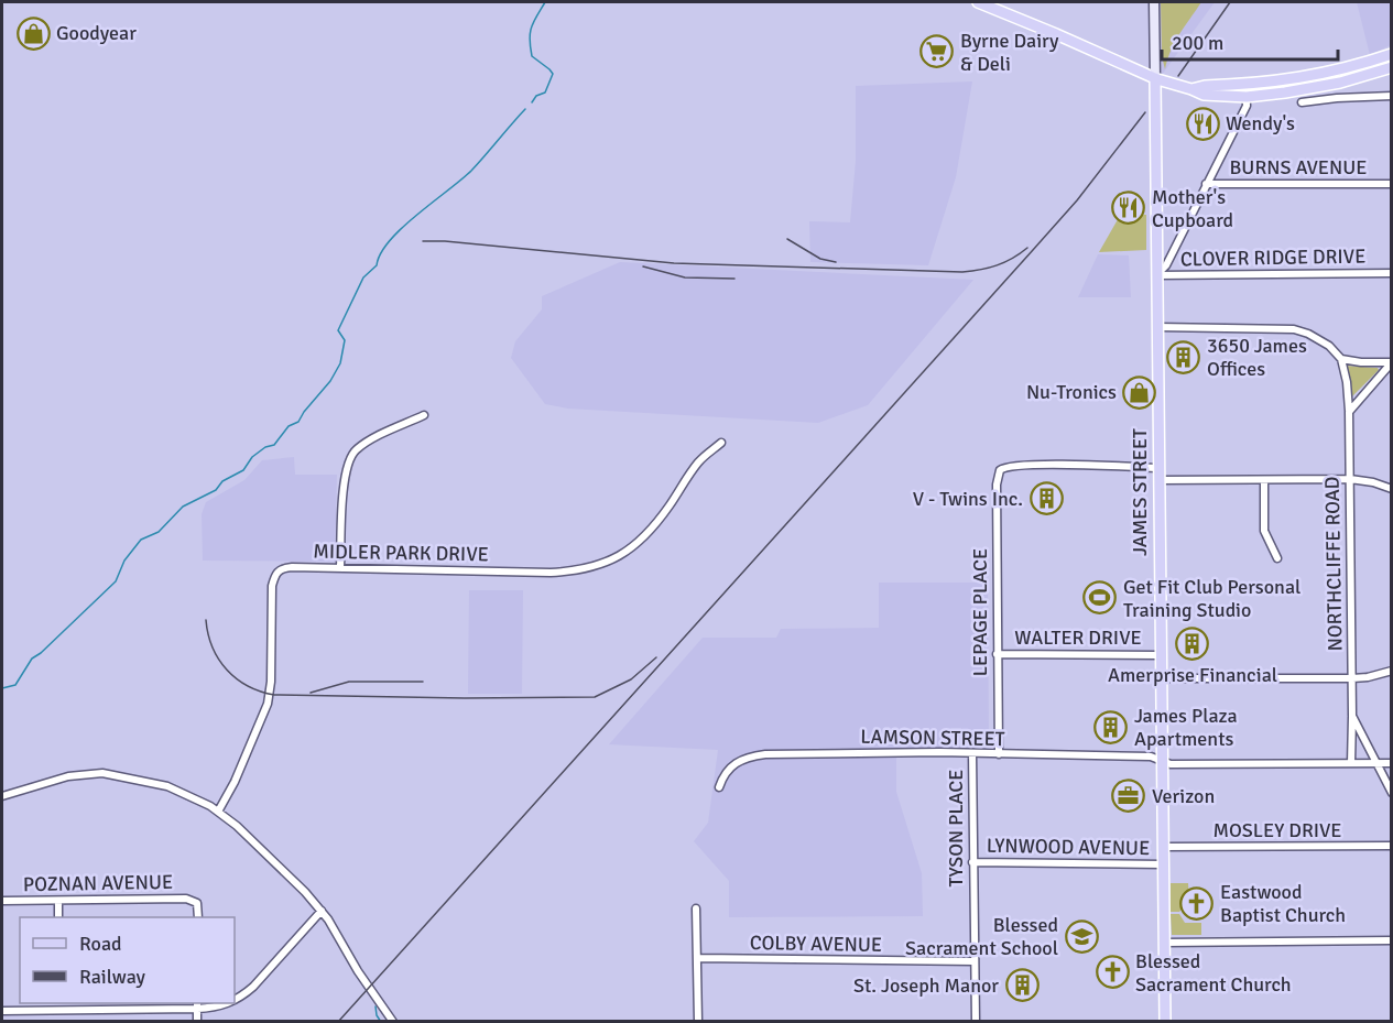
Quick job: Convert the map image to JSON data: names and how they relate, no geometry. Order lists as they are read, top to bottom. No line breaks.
{"streets":{"main road":["JAMES STREET"],"street":["BURNS AVENUE","CLOVER RIDGE DRIVE","MIDLER PARK DRIVE","NORTHCLIFFE ROAD","LEPAGE PLACE","WALTER DRIVE","LAMSON STREET","TYSON PLACE","MOSLEY DRIVE","LYNWOOD AVENUE","POZNAN AVENUE","COLBY AVENUE"]},"crossings":[["CLOVER RIDGE DRIVE","JAMES STREET"],["JAMES STREET","LEPAGE PLACE"],["JAMES STREET","WALTER DRIVE"],["JAMES STREET","LAMSON STREET"],["JAMES STREET","MOSLEY DRIVE"],["JAMES STREET","LYNWOOD AVENUE"],["NORTHCLIFFE ROAD","LAMSON STREET"],["LEPAGE PLACE","WALTER DRIVE"],["LEPAGE PLACE","LAMSON STREET"],["LAMSON STREET","TYSON PLACE"],["TYSON PLACE","LYNWOOD AVENUE"],["TYSON PLACE","COLBY AVENUE"]],"places":{"shop":["Goodyear","Nu-Tronics"],"supermarket":["Byrne Dairy & Deli"],"restaurant":["Wendy's","Mother's Cupboard"],"building":["3650 James Offices","V - Twins Inc.","Amerprise Financial","James Plaza Apartments","St. Joseph Manor"],"sports":["Get Fit Club Personal Training Studio"],"office":["Verizon"],"church":["Eastwood Baptist Church","Blessed Sacrament Church"],"school or university":["Blessed Sacrament School"]},"legend":["Road","Railway"],"scale_bar":"200 m"}
